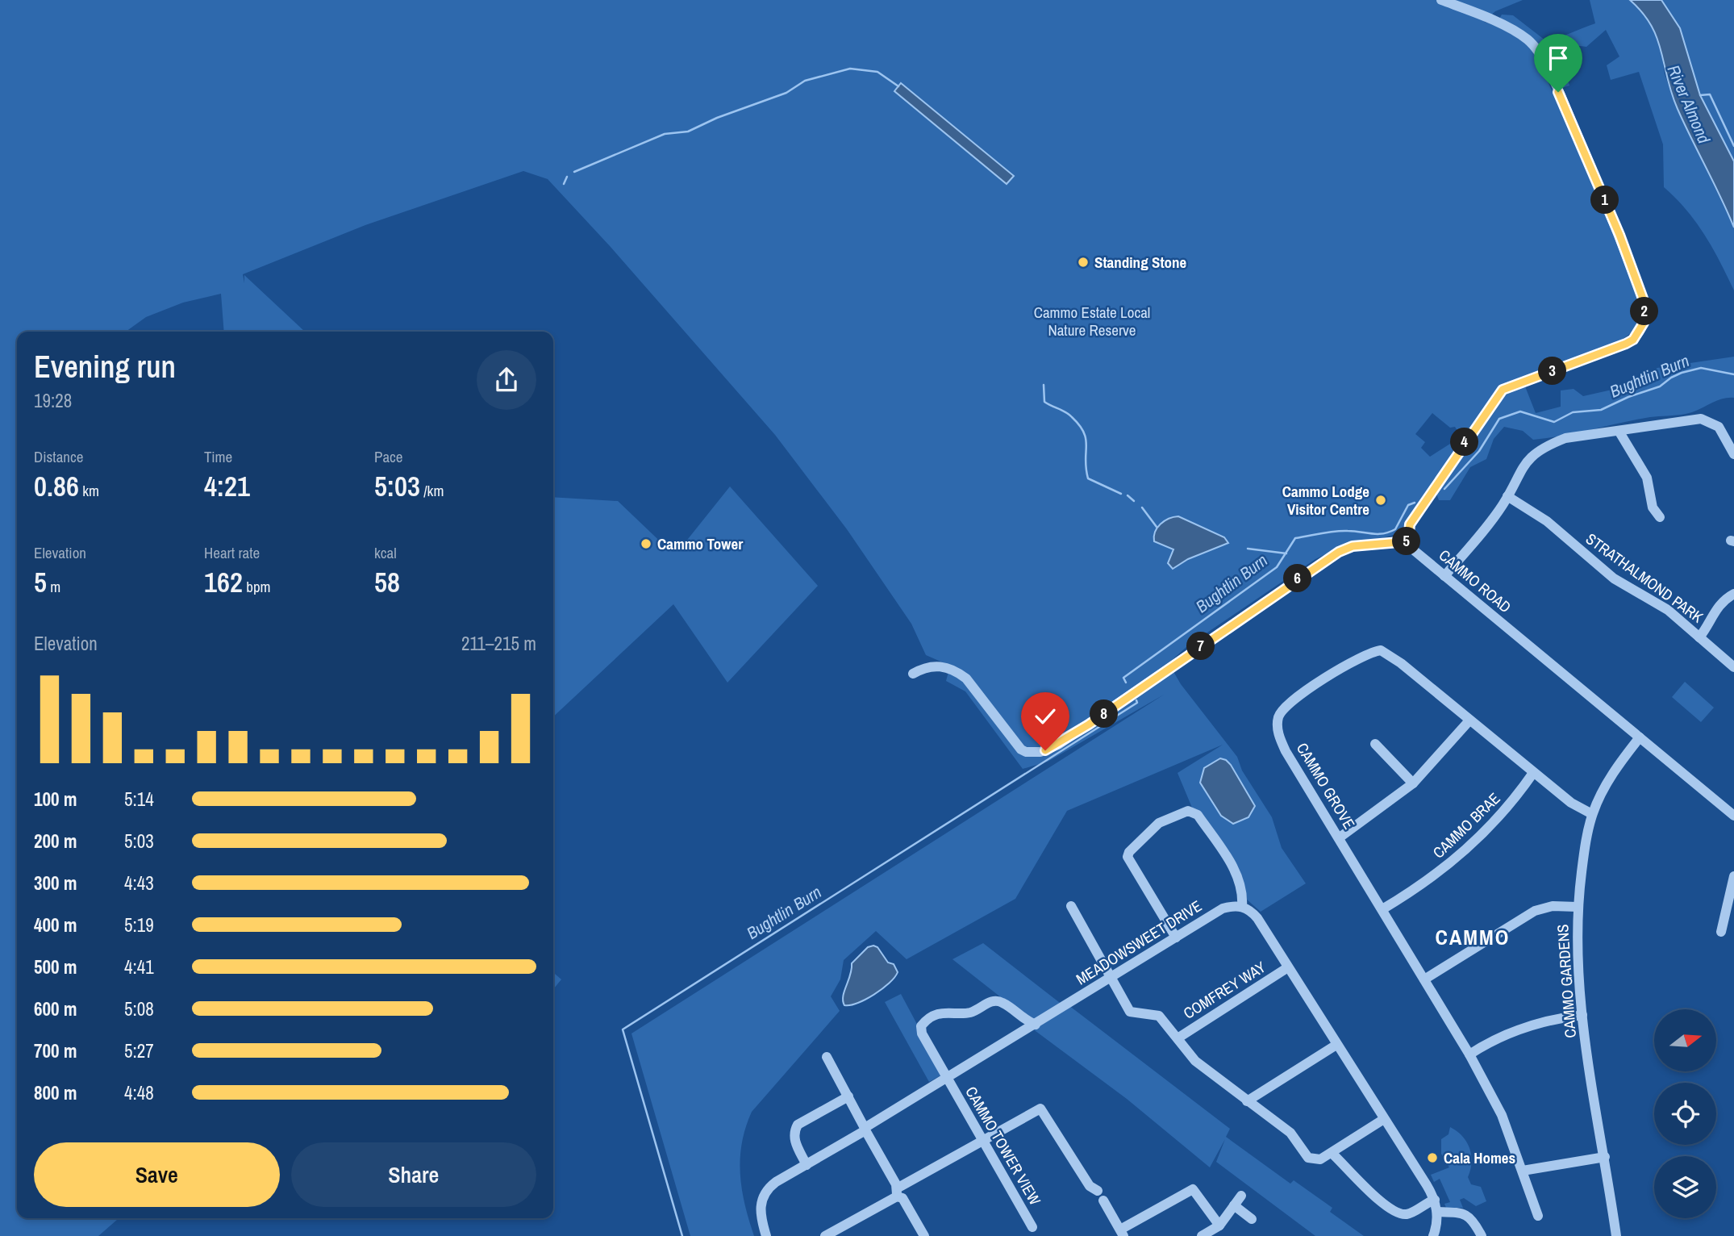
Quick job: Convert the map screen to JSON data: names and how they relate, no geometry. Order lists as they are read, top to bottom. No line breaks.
{"streets":{"street":["STRATHALMOND PARK","CAMMO ROAD","CAMMO GROVE","CAMMO BRAE","MEADOWSWEET DRIVE","CAMMO GARDENS","COMFREY WAY","CAMMO TOWER VIEW"]},"crossings":[["CAMMO ROAD","CAMMO GARDENS"],["CAMMO GROVE","CAMMO BRAE"],["CAMMO GROVE","CAMMO GARDENS"],["MEADOWSWEET DRIVE","CAMMO TOWER VIEW"]],"districts":["CAMMO"],"water":["River Almond","Bughtlin Burn"],"parks":["Cammo Estate Local Nature Reserve"],"places":["Standing Stone","Cammo Lodge Visitor Centre","Cammo Tower","Cala Homes"],"north":"right","page":{"pins":["1","2","3","4","5","6","7","8"],"heading":["Evening run","19:28"],"stats":[["Distance","0.86 km"],["Time","4:21"],["Pace","5:03 /km"],["Elevation","5 m"],["Heart rate","162 bpm"],["kcal","58"]],"chart":["Elevation","211–215 m"],"list":[{"name":"100 m","note":"5:14"},{"name":"200 m","note":"5:03"},{"name":"300 m","note":"4:43"},{"name":"400 m","note":"5:19"},{"name":"500 m","note":"4:41"},{"name":"600 m","note":"5:08"},{"name":"700 m","note":"5:27"},{"name":"800 m","note":"4:48"}],"buttons":["Save","Share"]}}
